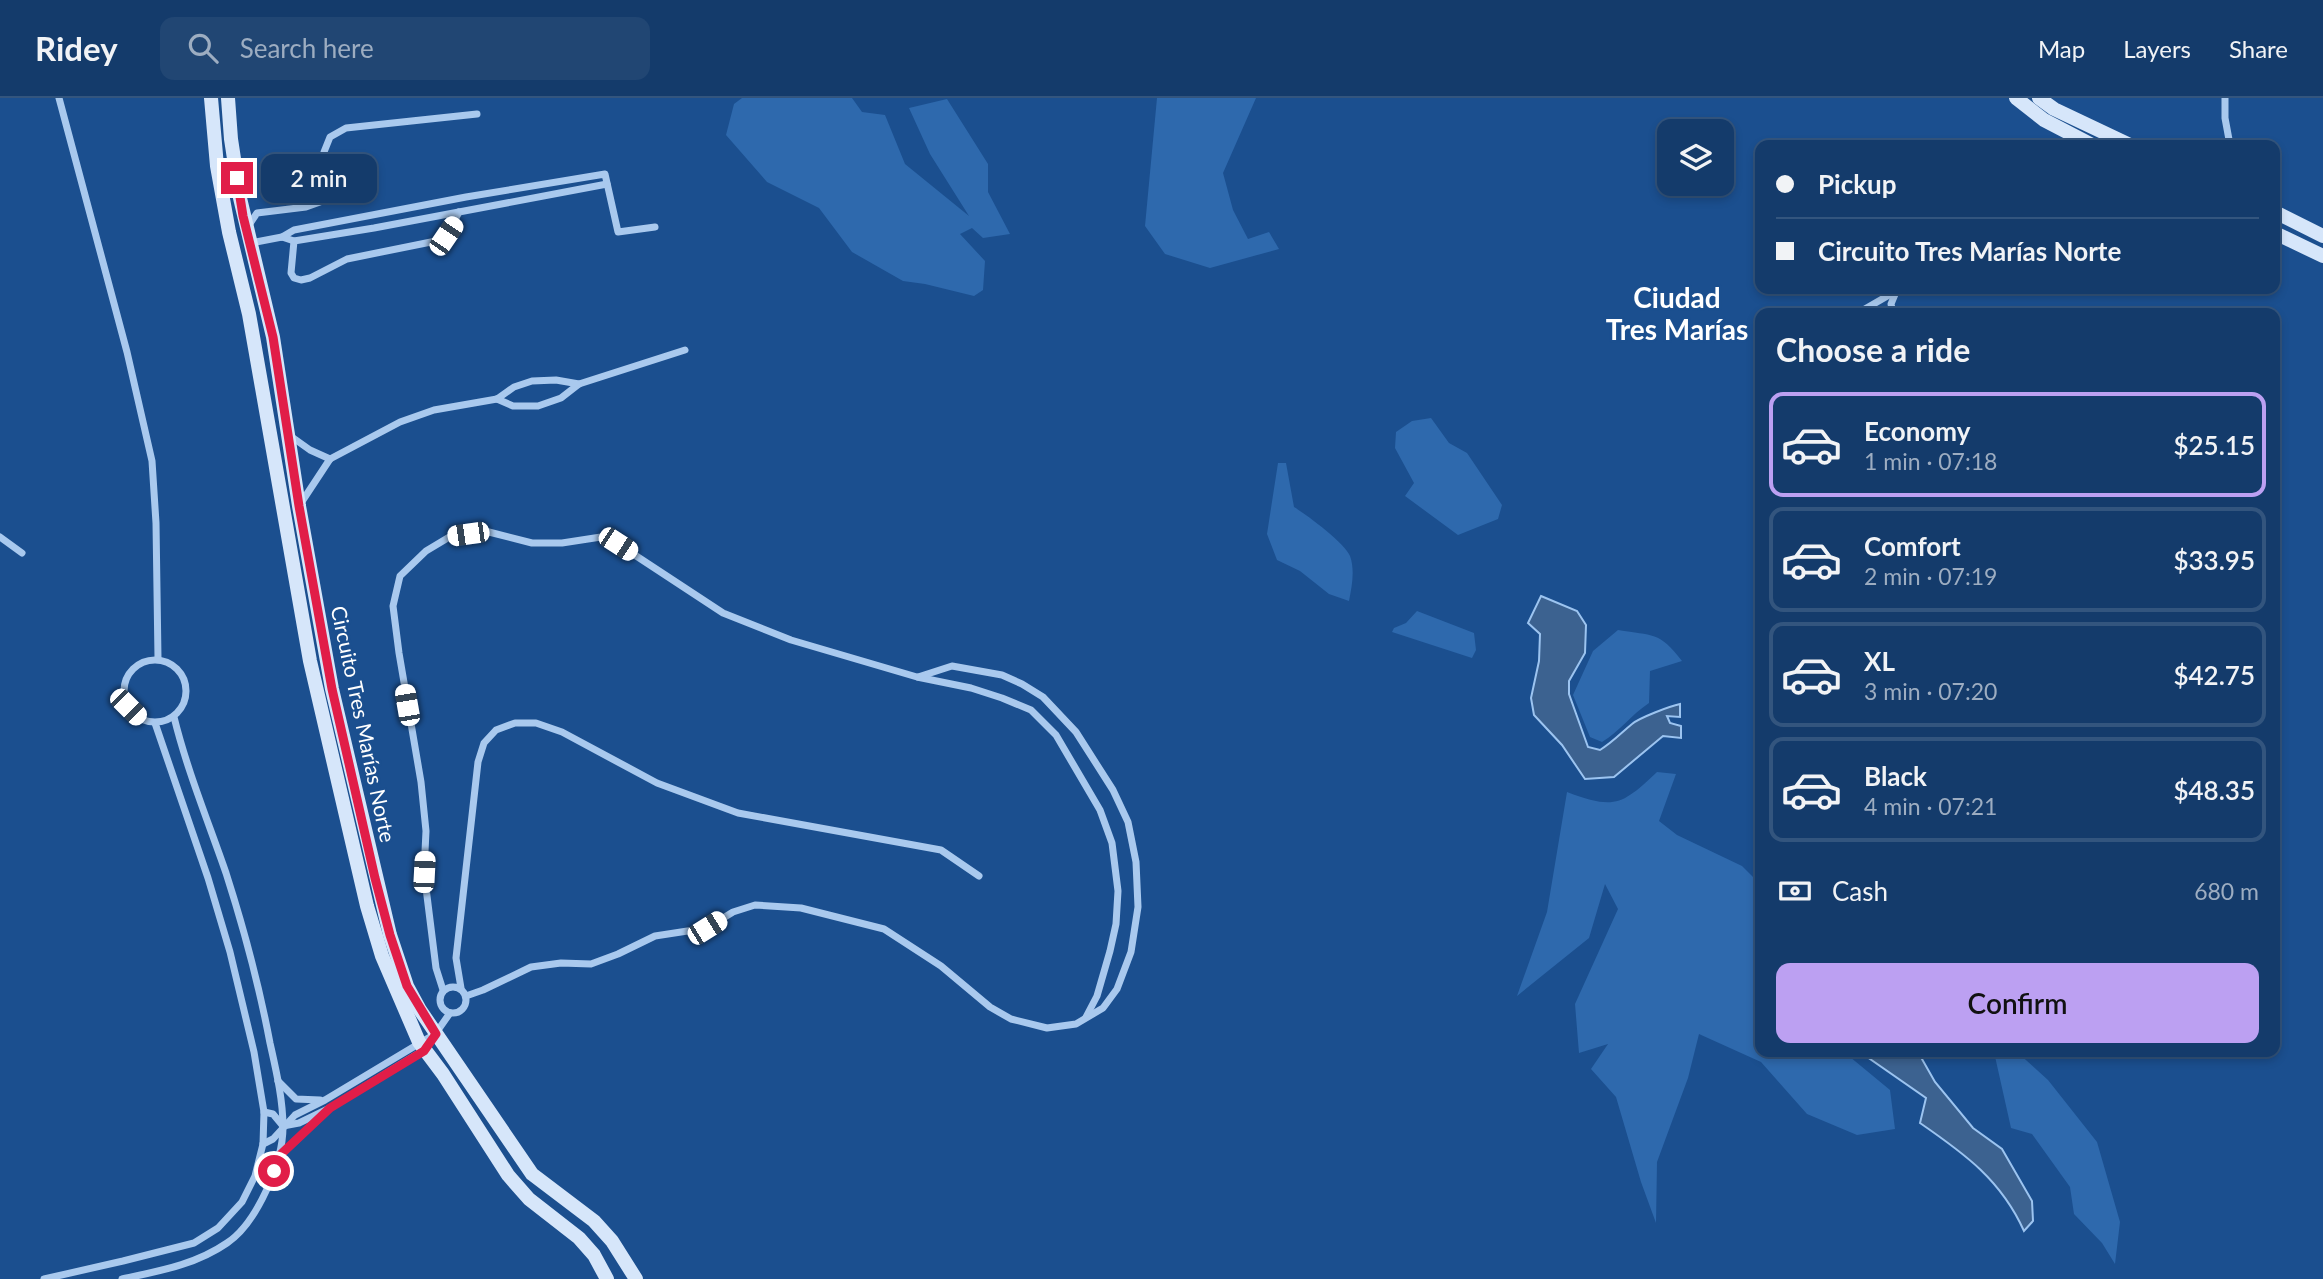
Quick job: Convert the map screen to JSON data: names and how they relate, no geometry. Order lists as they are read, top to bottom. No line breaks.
{"streets":{"street":["Circuito Tres Marías Norte"]},"districts":["Ciudad Tres Marías"],"page":{"header":"Ridey","search":"Search here","nav":["Map","Layers","Share"],"banner":["Pickup","Circuito Tres Marías Norte"],"bubble":"2 min","heading":"Choose a ride","list":[{"name":"Economy","note":"1 min · 07:18","value":"$25.15"},{"name":"Comfort","note":"2 min · 07:19","value":"$33.95"},{"name":"XL","note":"3 min · 07:20","value":"$42.75"},{"name":"Black","note":"4 min · 07:21","value":"$48.35"}],"pay":["Cash","680 m"],"buttons":"Confirm"}}
